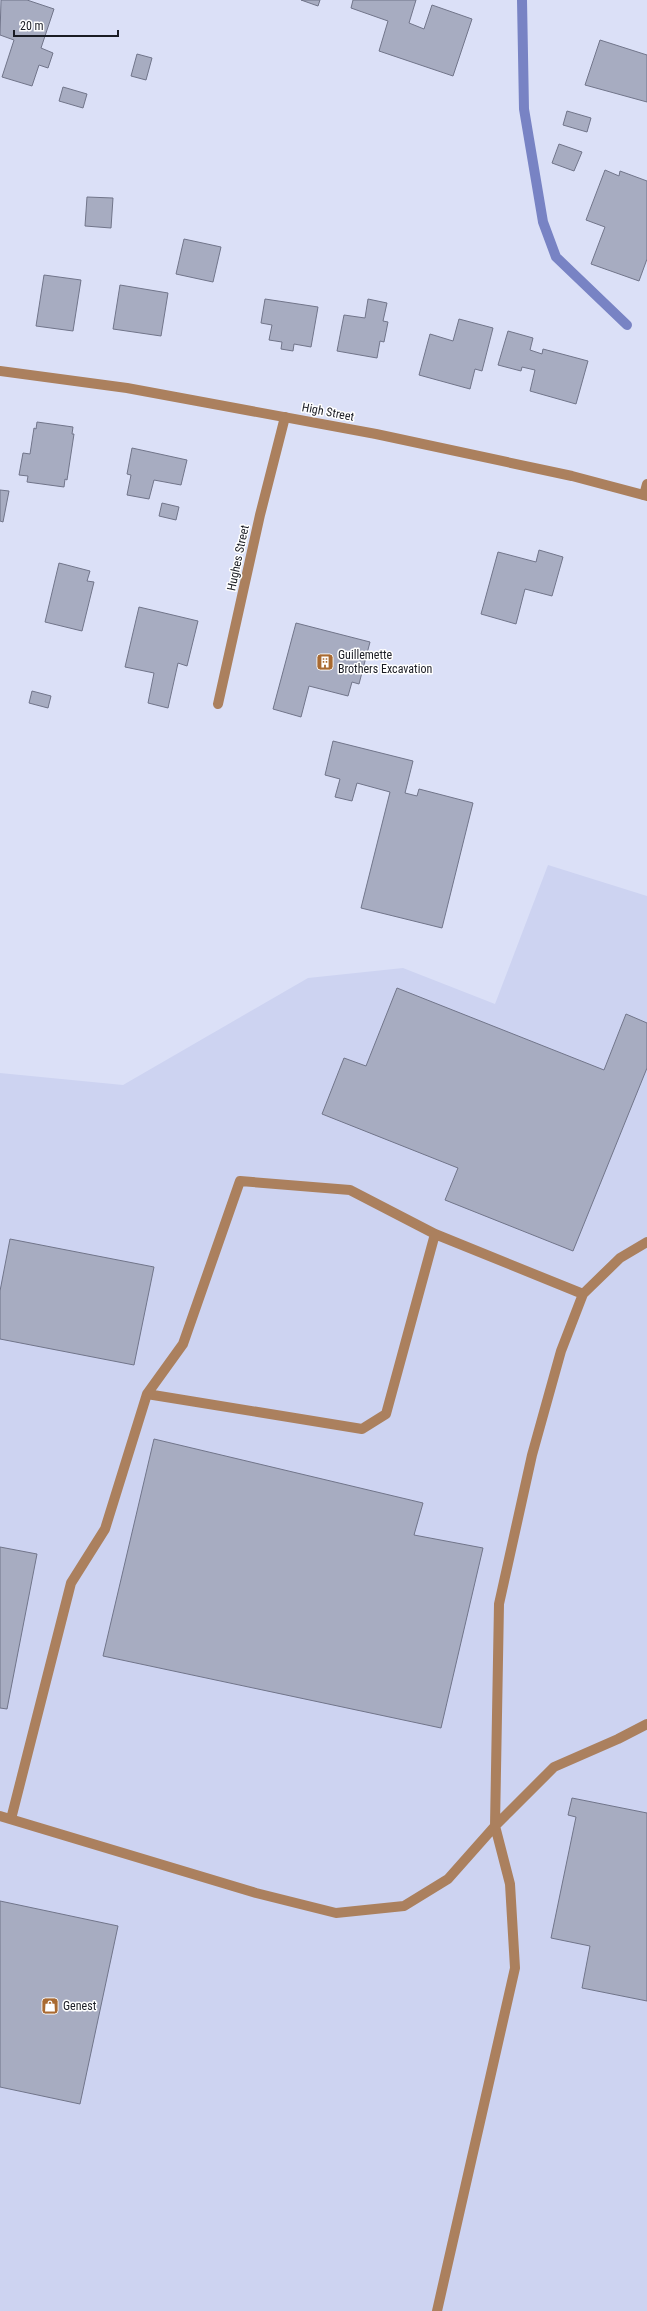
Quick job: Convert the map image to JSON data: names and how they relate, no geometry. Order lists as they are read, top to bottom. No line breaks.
{"streets":{"street":["High Street","Hughes Street"]},"crossings":[["High Street","Hughes Street"]],"places":{"building":["Guillemette Brothers Excavation"],"shop":["Genest"]},"scale_bar":"20 m"}
